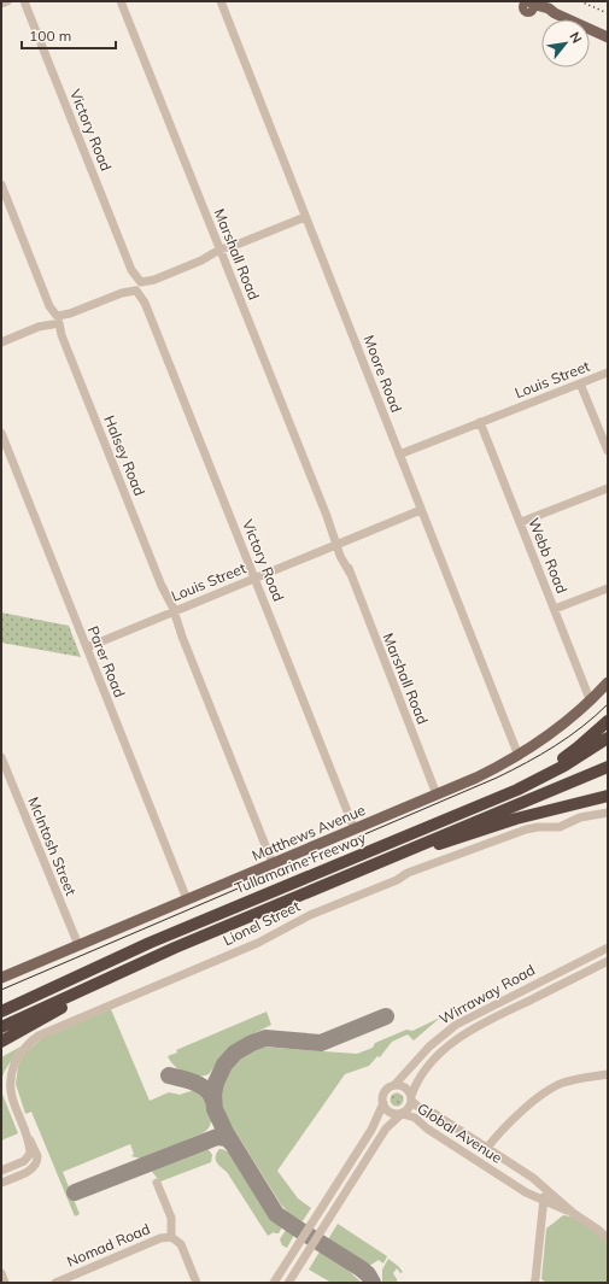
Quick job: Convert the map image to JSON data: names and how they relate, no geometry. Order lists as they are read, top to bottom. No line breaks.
{"streets":{"highway":["Tullamarine Freeway"],"main road":["Matthews Avenue"],"street":["Victory Road","Marshall Road","Moore Road","Louis Street","Halsey Road","Webb Road","Parer Road","McIntosh Street","Lionel Street","Wirraway Road","Global Avenue","Nomad Road"]},"crossings":[["Victory Road","Louis Street"],["Victory Road","Matthews Avenue"],["Marshall Road","Louis Street"],["Marshall Road","Matthews Avenue"],["Moore Road","Louis Street"],["Moore Road","Matthews Avenue"],["Louis Street","Halsey Road"],["Louis Street","Webb Road"],["Louis Street","Parer Road"],["Halsey Road","Matthews Avenue"],["Webb Road","Matthews Avenue"],["Parer Road","Matthews Avenue"],["Matthews Avenue","McIntosh Street"],["Wirraway Road","Global Avenue"]],"scale_bar":"100 m","north":"top right"}
